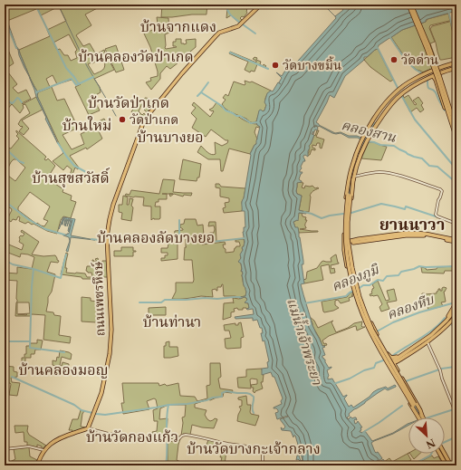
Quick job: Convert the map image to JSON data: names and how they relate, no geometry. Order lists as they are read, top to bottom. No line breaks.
{"streets":{"main road":["ถนนเพชรหึงษ์"]},"districts":["บ้านจากแดง","บ้านคลองวัดป่าเกด","บ้านวัดป่าเกด","บ้านใหม่","บ้านบางยอ","บ้านสุขสวัสดิ์","ยานนาวา","บ้านคลองลัดบางยอ","บ้านท่านา","บ้านคลองมอญ","บ้านวัดกองแก้ว","บ้านวัดบางกะเจ้ากลาง"],"water":["คลองสาน","คลองภูมิ","คลองหีบ","แม่น้ำเจ้าพระยา"],"places":["วัดด่าน","วัดบางขมิ้น","วัดป่าเกด"],"north":"bottom right"}
